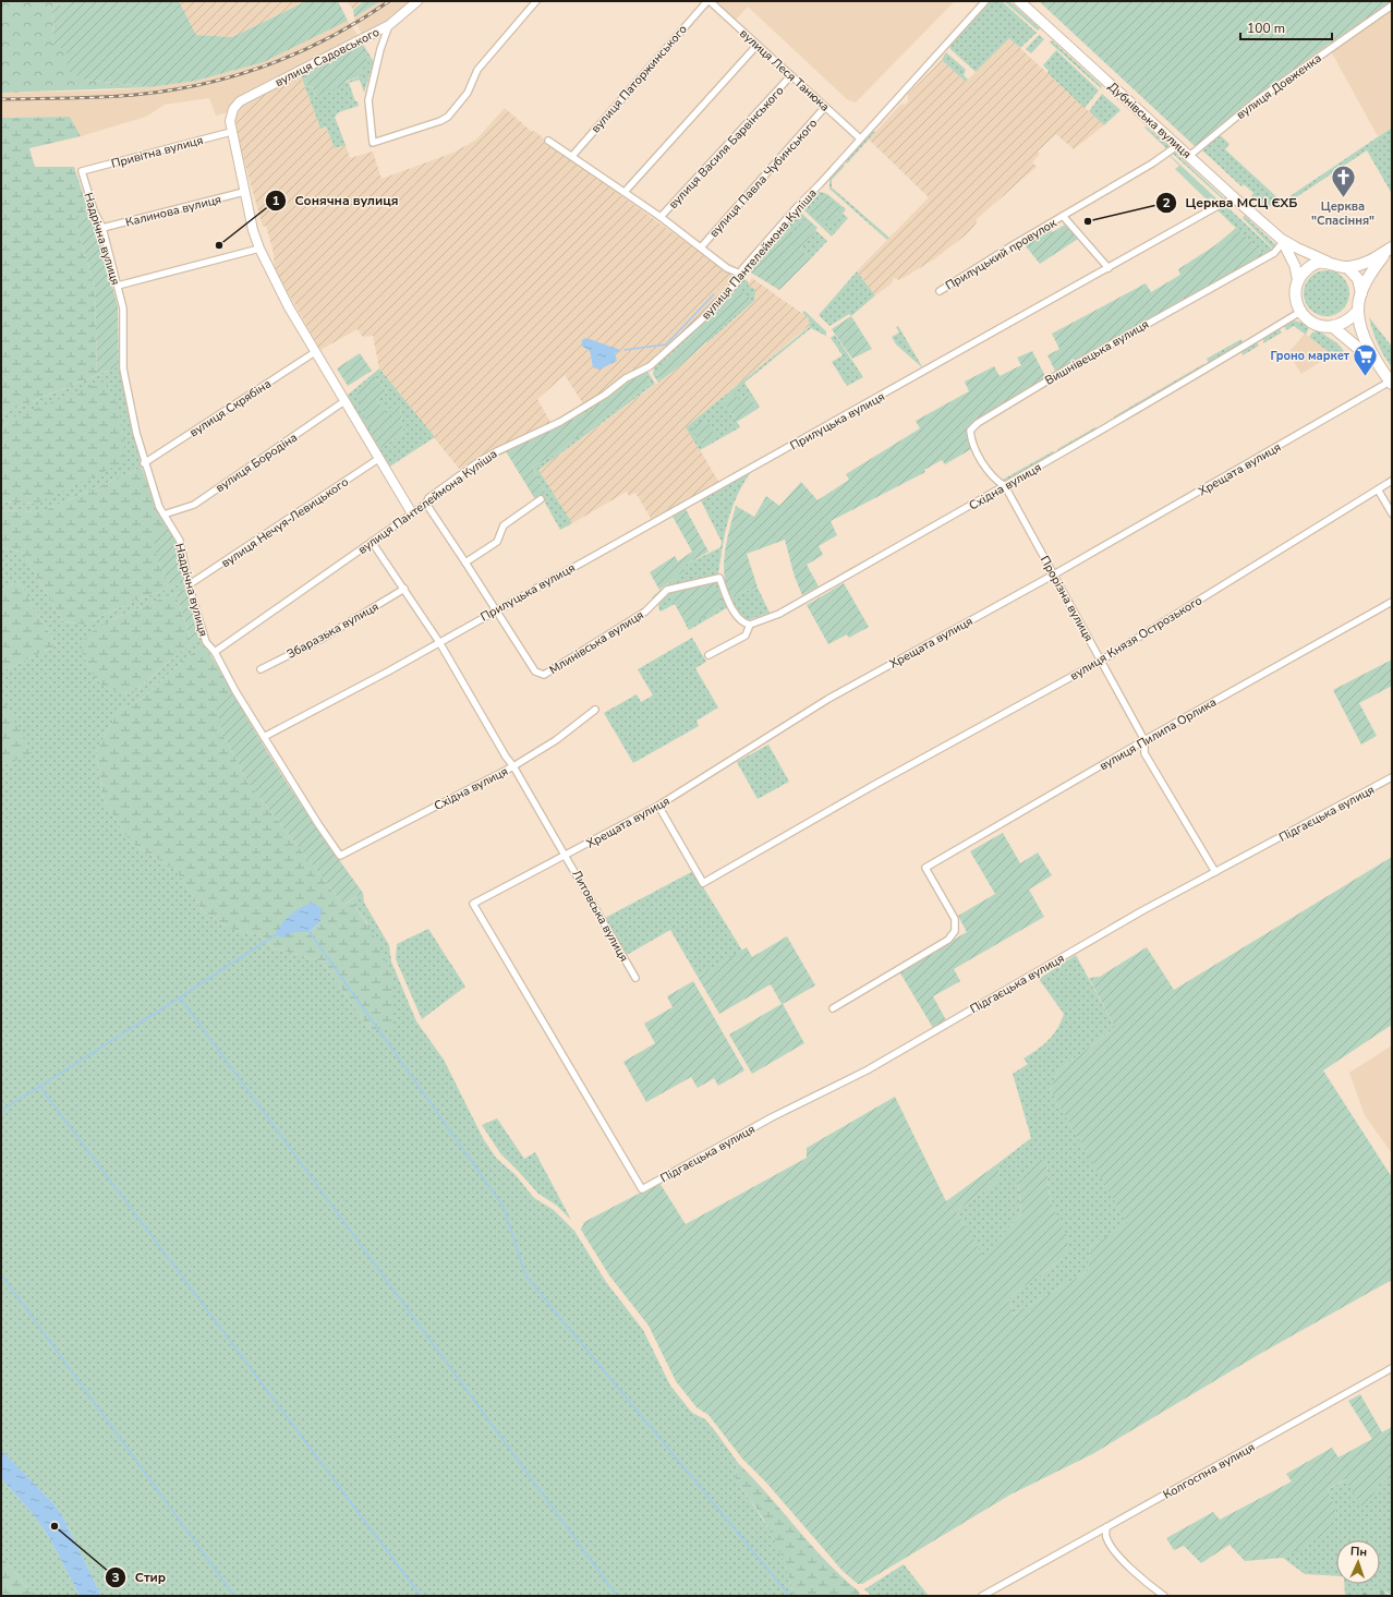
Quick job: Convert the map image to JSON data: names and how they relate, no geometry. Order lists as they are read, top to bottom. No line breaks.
{"streets":{"main road":["Дубнівська вулиця"],"street":["вулиця Садовського","вулиця Леся Танюка","вулиця Паторжинського","вулиця Довженка","вулиця Василя Барвінського","Привітна вулиця","вулиця Павла Чубинського","Калинова вулиця","Надрічна вулиця","вулиця Пантелеймона Куліша","Прилуцький провулок","Вишнівецька вулиця","вулиця Скрябіна","Прилуцька вулиця","вулиця Бородіна","Хрещата вулиця","Східна вулиця","вулиця Нечуя-Левицького","Прорізна вулиця","Збаразька вулиця","вулиця Князя Острозького","Млинівська вулиця","вулиця Пилипа Орлика","Підгаєцька вулиця","Литовська вулиця","Колгоспна вулиця"]},"crossings":[["вулиця Садовського","Привітна вулиця"],["вулиця Леся Танюка","вулиця Паторжинського"],["вулиця Леся Танюка","вулиця Василя Барвінського"],["вулиця Леся Танюка","вулиця Павла Чубинського"],["вулиця Леся Танюка","вулиця Пантелеймона Куліша"],["вулиця Довженка","Дубнівська вулиця"],["Дубнівська вулиця","Прилуцький провулок"],["Дубнівська вулиця","Вишнівецька вулиця"],["Дубнівська вулиця","Прилуцька вулиця"],["Привітна вулиця","Надрічна вулиця"],["Калинова вулиця","Надрічна вулиця"],["Надрічна вулиця","вулиця Пантелеймона Куліша"],["Надрічна вулиця","вулиця Скрябіна"],["Надрічна вулиця","Прилуцька вулиця"],["Надрічна вулиця","вулиця Бородіна"],["Надрічна вулиця","Східна вулиця"],["Надрічна вулиця","вулиця Нечуя-Левицького"],["вулиця Пантелеймона Куліша","Млинівська вулиця"],["Прилуцький провулок","Прилуцька вулиця"],["Вишнівецька вулиця","Східна вулиця"],["Вишнівецька вулиця","Прорізна вулиця"],["Прилуцька вулиця","Млинівська вулиця"],["Хрещата вулиця","Прорізна вулиця"],["Хрещата вулиця","вулиця Князя Острозького"],["Хрещата вулиця","Підгаєцька вулиця"],["Хрещата вулиця","Литовська вулиця"],["Східна вулиця","Прорізна вулиця"],["Східна вулиця","Млинівська вулиця"],["Прорізна вулиця","вулиця Князя Острозького"],["Прорізна вулиця","вулиця Пилипа Орлика"],["Прорізна вулиця","Підгаєцька вулиця"]],"places":{"church":["Церква \"Спасіння\""],"other":["Церква МСЦ ЄХБ","Сонячна вулиця","Стир"],"supermarket":["Гроно маркет"]},"scale_bar":"100 m","north":"top"}
